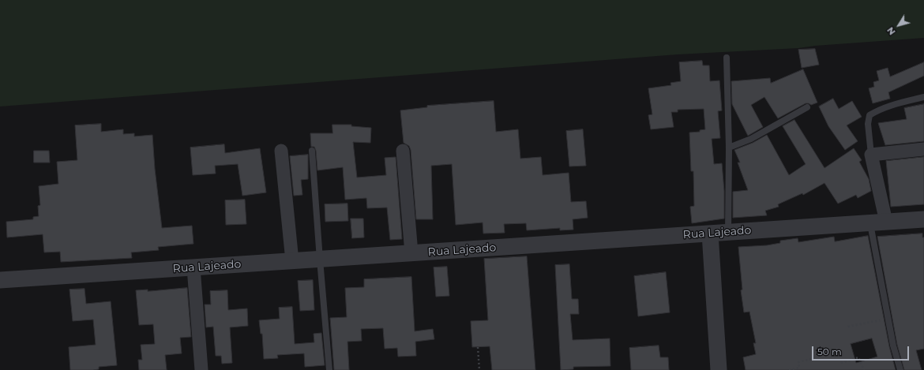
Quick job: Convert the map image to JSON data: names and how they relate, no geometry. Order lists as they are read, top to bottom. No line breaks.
{"streets":{"street":["Rua Lajeado"]},"scale_bar":"50 m","north":"bottom left"}
